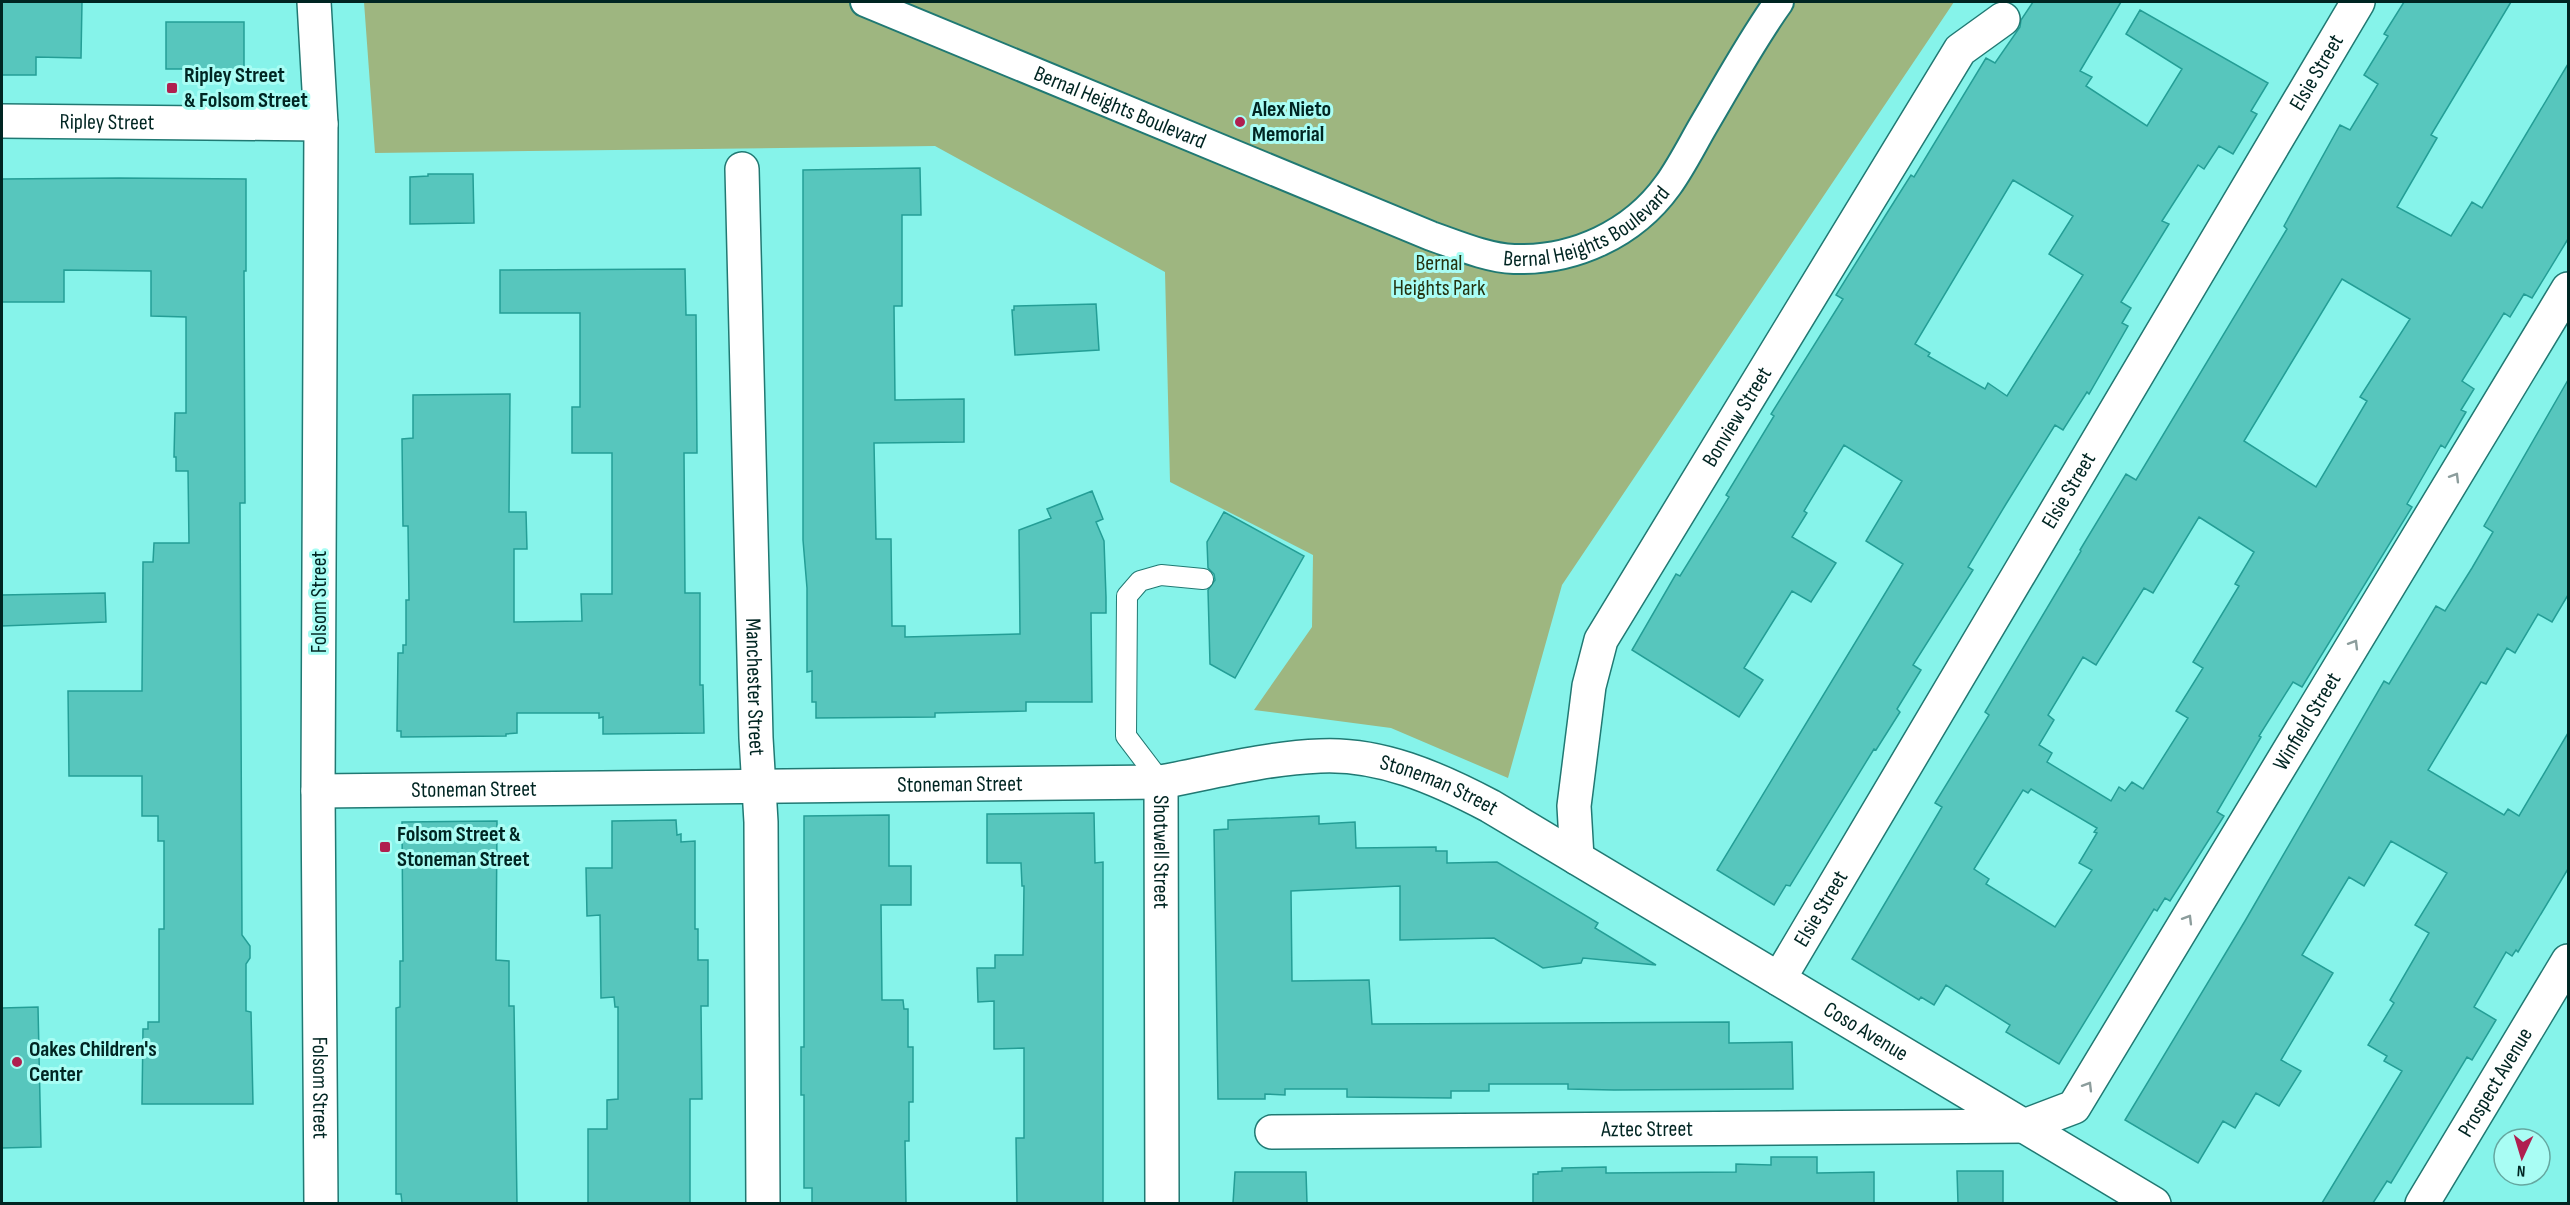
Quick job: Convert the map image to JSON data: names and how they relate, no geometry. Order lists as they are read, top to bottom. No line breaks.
{"streets":{"street":["Elsie Street","Bernal Heights Boulevard","Ripley Street","Bonview Street","Folsom Street","Manchester Street","Winfield Street","Stoneman Street","Shotwell Street","Coso Avenue","Prospect Avenue","Aztec Street"]},"crossings":[["Elsie Street","Coso Avenue"],["Ripley Street","Folsom Street"],["Bonview Street","Stoneman Street"],["Bonview Street","Coso Avenue"],["Folsom Street","Stoneman Street"],["Manchester Street","Stoneman Street"],["Winfield Street","Coso Avenue"],["Winfield Street","Aztec Street"],["Stoneman Street","Shotwell Street"],["Stoneman Street","Coso Avenue"],["Coso Avenue","Aztec Street"]],"one_way":["Winfield Street"],"parks":["Bernal Heights Park"],"places":{"transit":["Ripley Street & Folsom Street","Folsom Street & Stoneman Street"],"other":["Alex Nieto Memorial","Oakes Children's Center"]},"north":"bottom"}
